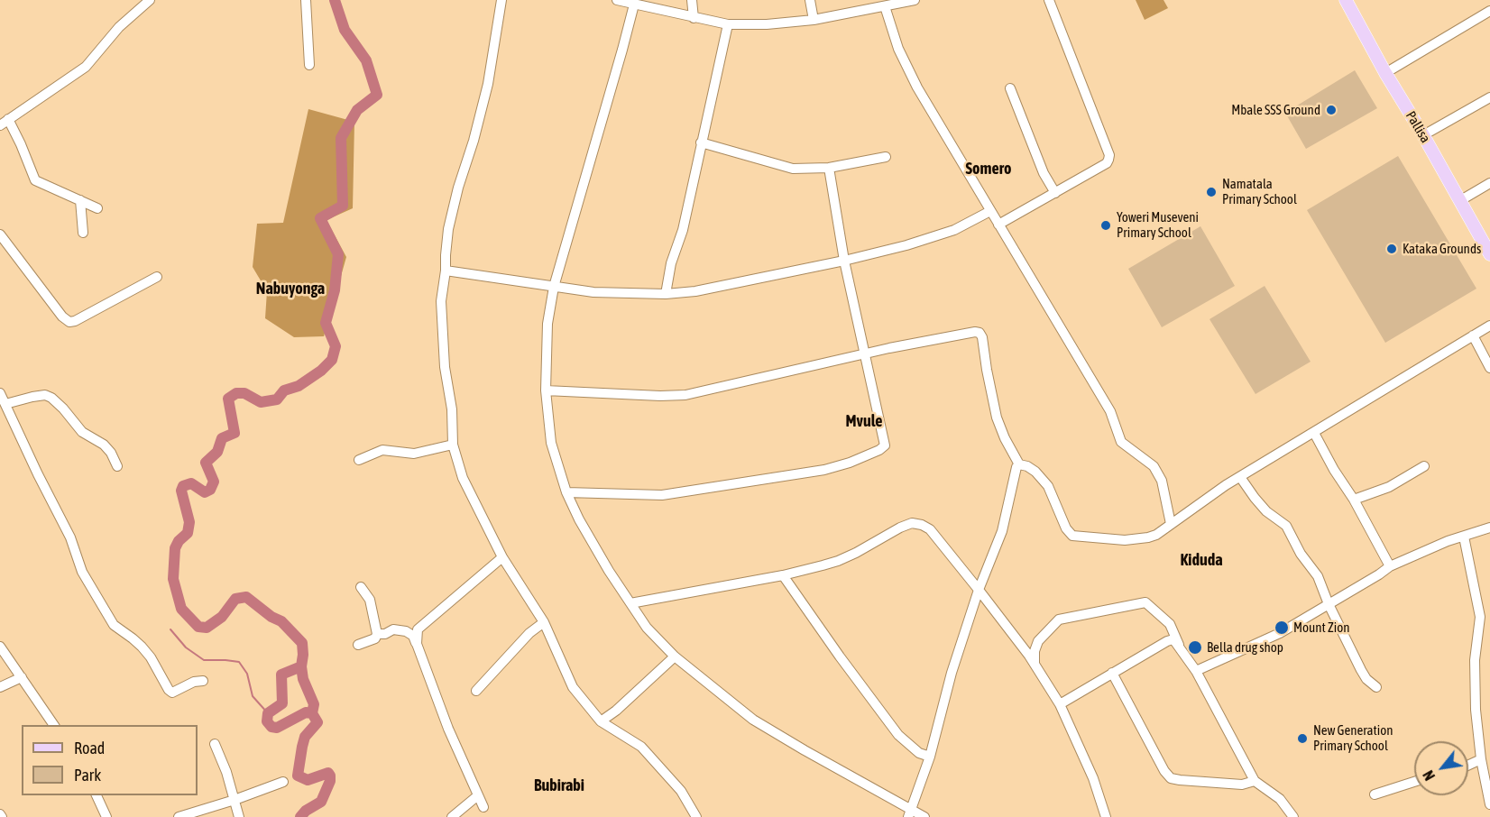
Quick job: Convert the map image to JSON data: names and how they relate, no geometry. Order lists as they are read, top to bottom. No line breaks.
{"streets":{"main road":["Pallisa"]},"districts":["Somero","Nabuyonga","Mvule","Kiduda","Bubirabi"],"places":["Mbale SSS Ground","Namatala Primary School","Yoweri Museveni Primary School","Kataka Grounds","Mount Zion","Bella drug shop","New Generation Primary School"],"legend":["Road","Park"],"north":"bottom left"}
